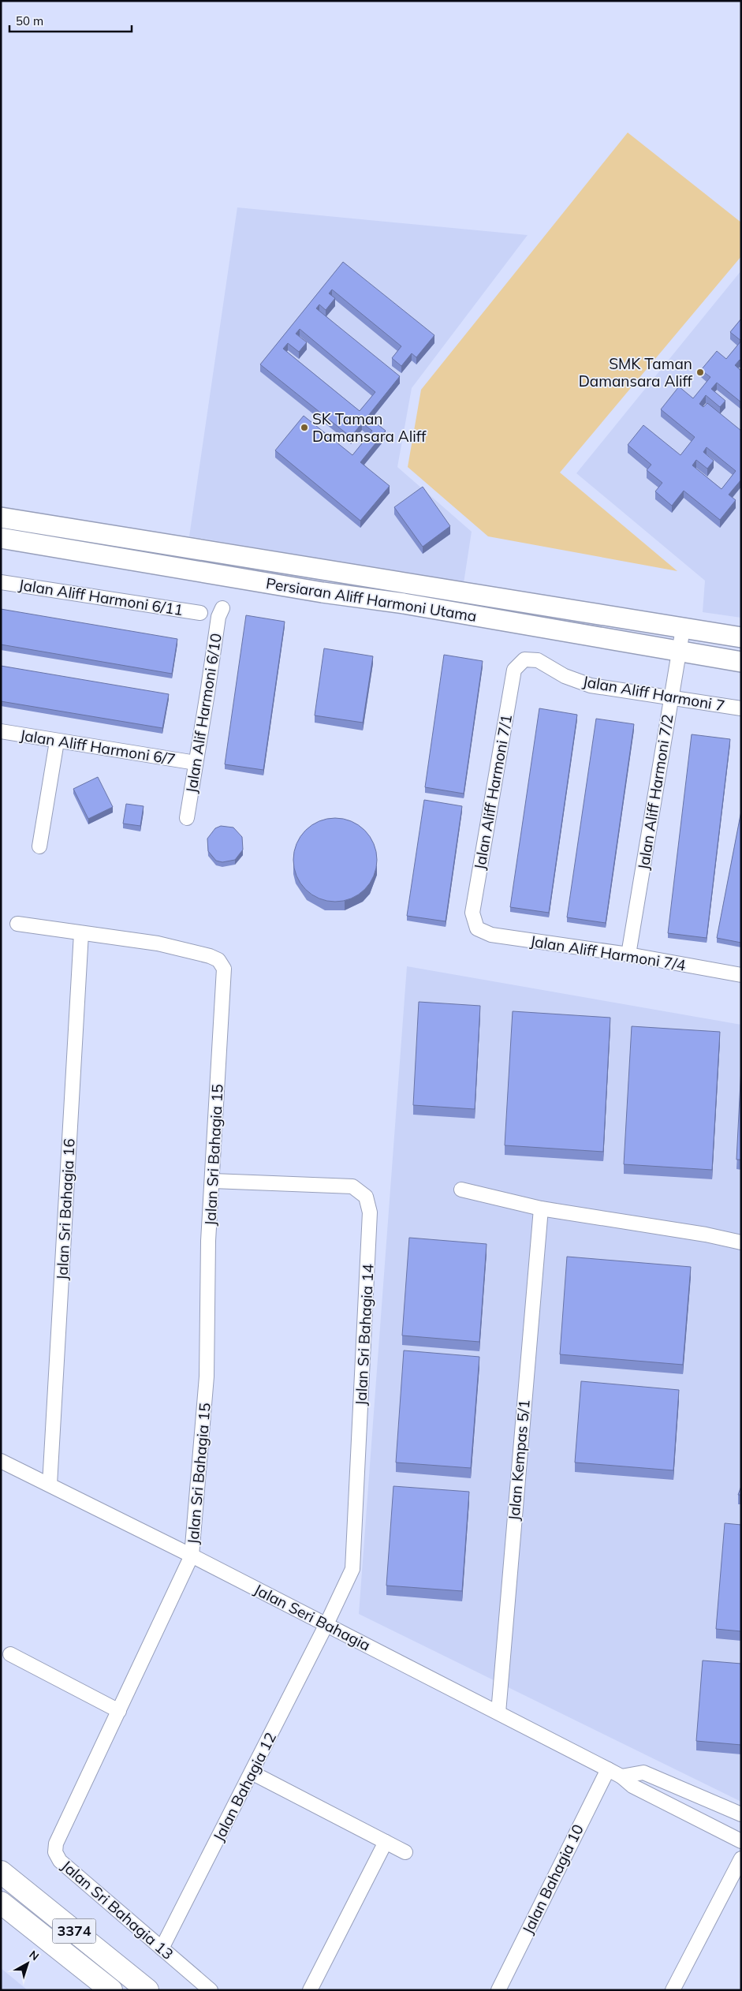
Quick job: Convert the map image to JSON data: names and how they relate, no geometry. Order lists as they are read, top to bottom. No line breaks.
{"streets":{"main road":["3374"],"street":["Jalan Aliff Harmoni 6/11","Persiaran Aliff Harmoni Utama","Jalan Aliff Harmoni 7","Jalan Alif Harmoni 6/10","Jalan Aliff Harmoni 6/7","Jalan Aliff Harmoni 7/1","Jalan Aliff Harmoni 7/2","Jalan Aliff Harmoni 7/4","Jalan Sri Bahagia 15","Jalan Sri Bahagia 16","Jalan Sri Bahagia 14","Jalan Kempas 5/1","Jalan Seri Bahagia","Jalan Bahagia 12","Jalan Bahagia 10","Jalan Sri Bahagia 13"]},"crossings":[["Persiaran Aliff Harmoni Utama","Jalan Aliff Harmoni 7/2"],["Jalan Aliff Harmoni 7","Jalan Aliff Harmoni 7/1"],["Jalan Aliff Harmoni 7","Jalan Aliff Harmoni 7/2"],["Jalan Alif Harmoni 6/10","Jalan Aliff Harmoni 6/7"],["Jalan Aliff Harmoni 7/1","Jalan Aliff Harmoni 7/4"],["Jalan Aliff Harmoni 7/2","Jalan Aliff Harmoni 7/4"],["Jalan Sri Bahagia 15","Jalan Sri Bahagia 16"],["Jalan Sri Bahagia 15","Jalan Sri Bahagia 14"],["Jalan Sri Bahagia 15","Jalan Seri Bahagia"],["Jalan Sri Bahagia 15","Jalan Sri Bahagia 13"],["Jalan Sri Bahagia 16","Jalan Seri Bahagia"],["Jalan Sri Bahagia 14","Jalan Seri Bahagia"],["Jalan Sri Bahagia 14","Jalan Bahagia 12"],["Jalan Kempas 5/1","Jalan Seri Bahagia"],["Jalan Seri Bahagia","Jalan Bahagia 12"],["Jalan Seri Bahagia","Jalan Bahagia 10"],["Jalan Seri Bahagia","Jalan Sri Bahagia 13"],["Jalan Bahagia 12","Jalan Sri Bahagia 13"]],"places":["SMK Taman Damansara Aliff","SK Taman Damansara Aliff"],"scale_bar":"50 m","north":"top right"}
